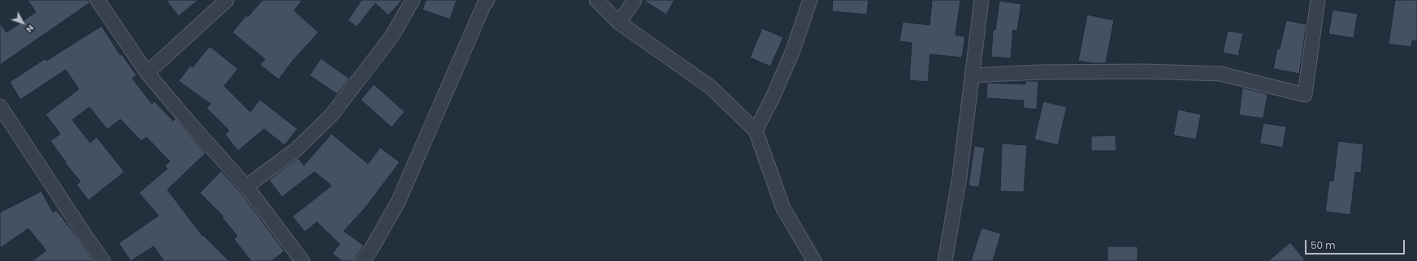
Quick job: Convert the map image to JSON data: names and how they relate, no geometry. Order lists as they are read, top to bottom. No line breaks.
{"scale_bar":"50 m","north":"bottom right"}
